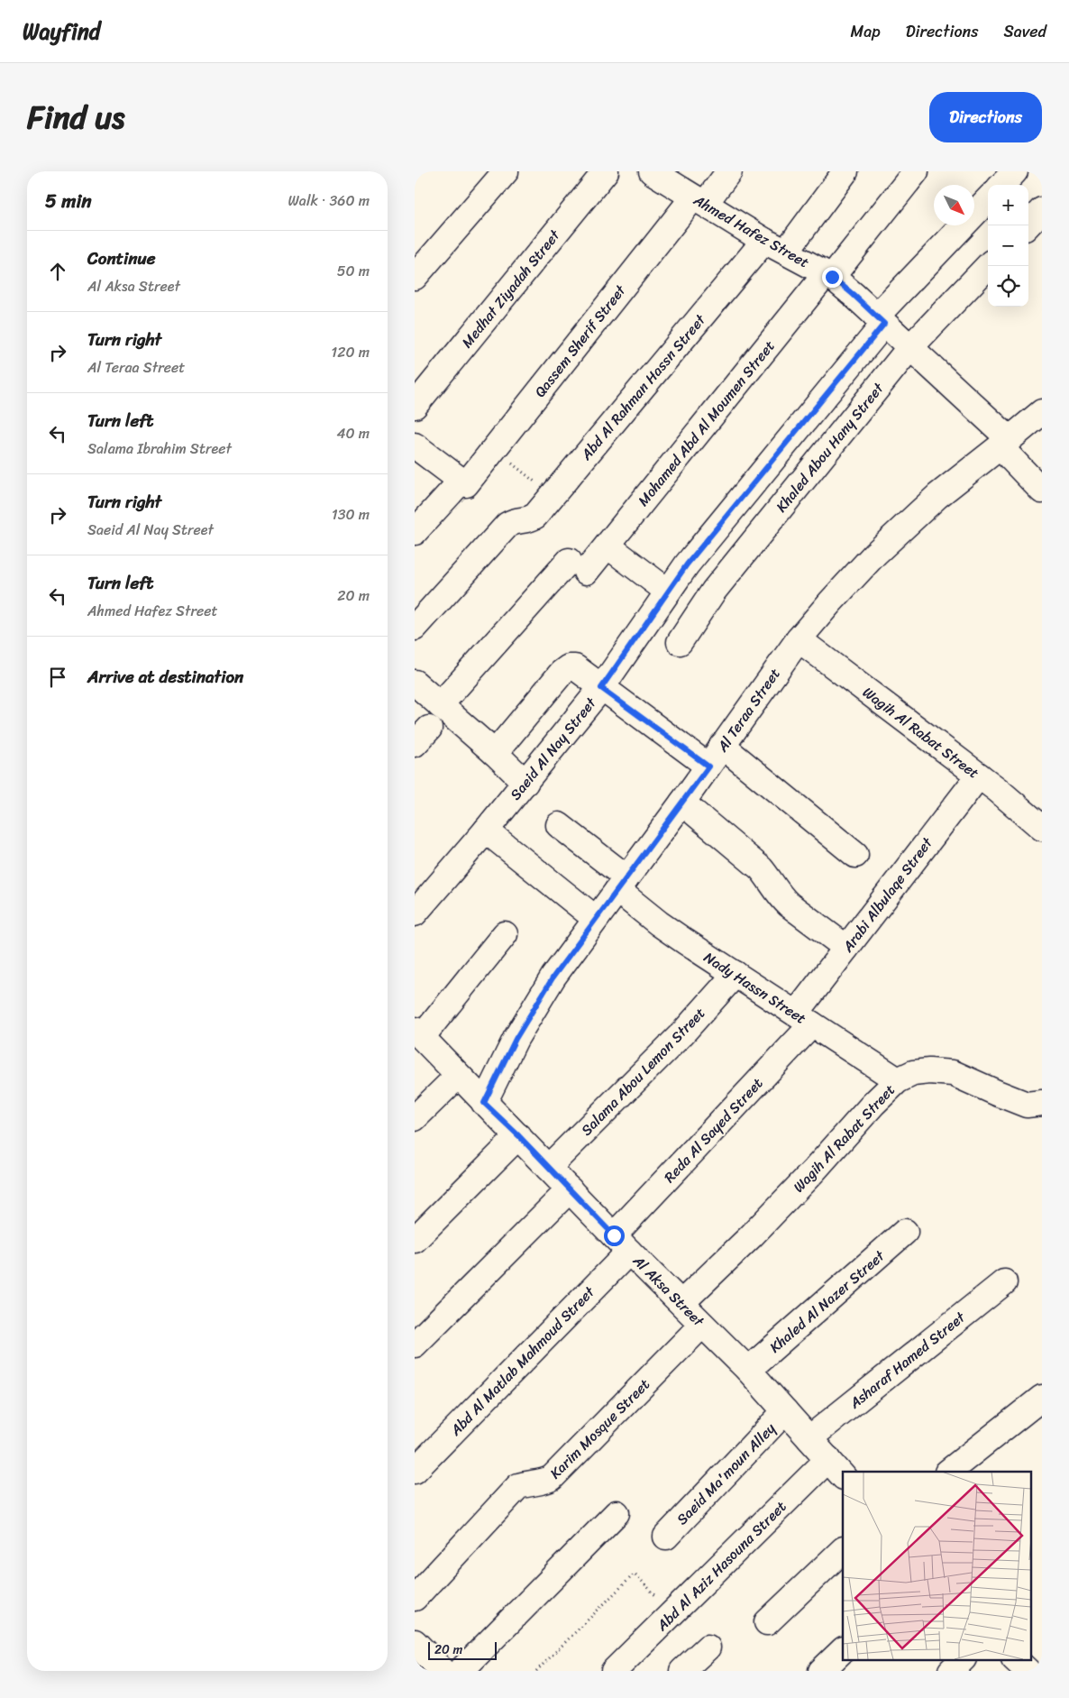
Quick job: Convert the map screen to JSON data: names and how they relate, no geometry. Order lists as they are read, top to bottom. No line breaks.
{"streets":{"street":["Ahmed Hafez Street","Medhat Ziyadah Street","Qassem Sherif Street","Abd Al Rahman Hassn Street","Mohamed Abd Al Moumen Street","Khaled Abou Hany Street","Al Teraa Street","Wagih Al Rabat Street","Saeid Al Nay Street","Arabi Albulaqe Street","Nady Hassn Street","Salama Abou Lemon Street","Reda Al Sayed Street","Al Aksa Street","Khaled Al Nazer Street","Asharaf Hamed Street","Abd Al Matlab Mahmoud Street","Karim Mosque Street","Saeid Ma'moun Alley","Abd Al Aziz Hasouna Street"]},"crossings":[["Ahmed Hafez Street","Qassem Sherif Street"],["Ahmed Hafez Street","Abd Al Rahman Hassn Street"],["Ahmed Hafez Street","Mohamed Abd Al Moumen Street"],["Ahmed Hafez Street","Khaled Abou Hany Street"],["Ahmed Hafez Street","Al Teraa Street"],["Ahmed Hafez Street","Saeid Al Nay Street"],["Al Teraa Street","Wagih Al Rabat Street"],["Al Teraa Street","Nady Hassn Street"],["Al Teraa Street","Al Aksa Street"],["Wagih Al Rabat Street","Arabi Albulaqe Street"],["Wagih Al Rabat Street","Nady Hassn Street"],["Wagih Al Rabat Street","Al Aksa Street"],["Arabi Albulaqe Street","Nady Hassn Street"],["Arabi Albulaqe Street","Reda Al Sayed Street"],["Nady Hassn Street","Salama Abou Lemon Street"],["Nady Hassn Street","Reda Al Sayed Street"],["Salama Abou Lemon Street","Al Aksa Street"],["Reda Al Sayed Street","Al Aksa Street"],["Reda Al Sayed Street","Abd Al Matlab Mahmoud Street"],["Al Aksa Street","Khaled Al Nazer Street"],["Al Aksa Street","Asharaf Hamed Street"],["Al Aksa Street","Abd Al Matlab Mahmoud Street"],["Al Aksa Street","Karim Mosque Street"],["Al Aksa Street","Saeid Ma'moun Alley"],["Al Aksa Street","Abd Al Aziz Hasouna Street"]],"scale_bar":"20 m","north":"bottom right","page":{"header":"Wayfind","nav":["Map","Directions","Saved"],"title":"Find us","buttons":"Directions","heading":["5 min","Walk · 360 m"],"map_buttons":["+","−"],"list":[["Continue","Al Aksa Street","50 m"],["Turn right","Al Teraa Street","120 m"],["Turn left","Salama Ibrahim Street","40 m"],["Turn right","Saeid Al Nay Street","130 m"],["Turn left","Ahmed Hafez Street","20 m"],"Arrive at destination"],"scale":"20 m"}}
